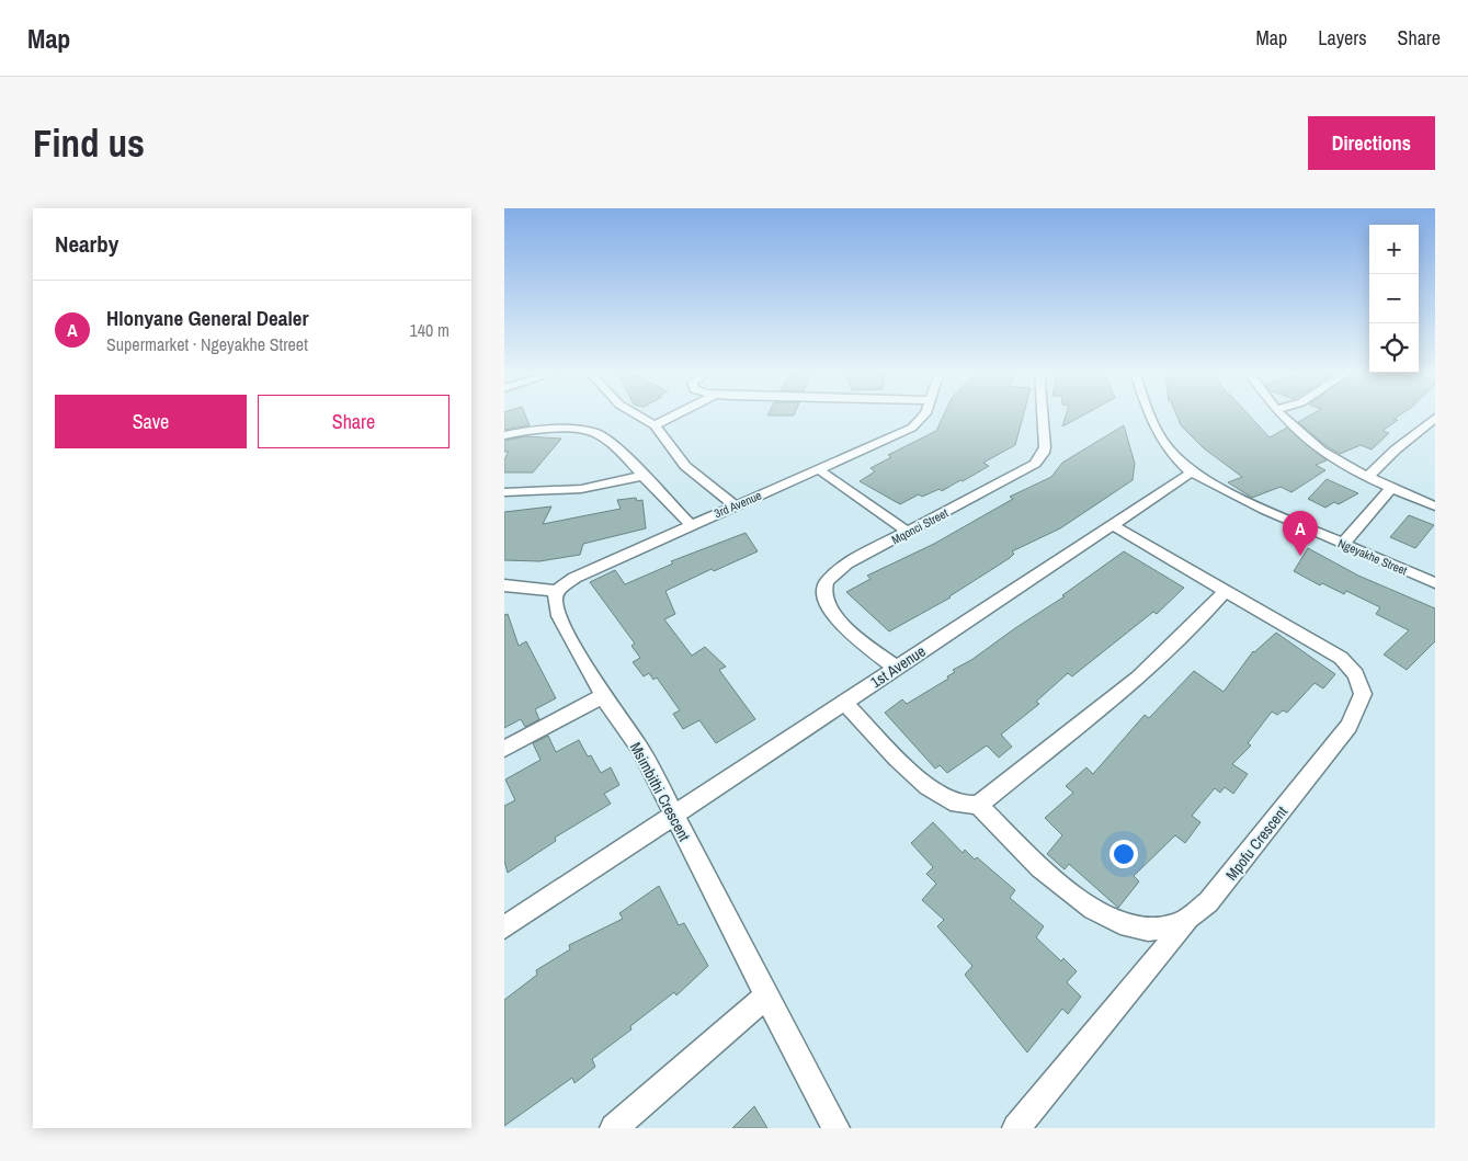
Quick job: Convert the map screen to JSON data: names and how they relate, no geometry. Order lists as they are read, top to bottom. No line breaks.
{"streets":{"street":["3rd Avenue","Mqonci Street","Ngeyakhe Street","1st Avenue","Msimbithi Crescent","Mpofu Crescent"]},"crossings":[["3rd Avenue","Msimbithi Crescent"],["Mqonci Street","1st Avenue"],["Ngeyakhe Street","1st Avenue"],["1st Avenue","Msimbithi Crescent"],["1st Avenue","Mpofu Crescent"]],"page":{"header":"Map","nav":["Map","Layers","Share"],"buttons":["Directions",["Save","Share"]],"title":"Find us","heading":"Nearby","map_buttons":["+","−"],"list":[{"mark":"A","name":"Hlonyane General Dealer","note":"Supermarket · Ngeyakhe Street","value":"140 m"}],"pins":"A"}}
